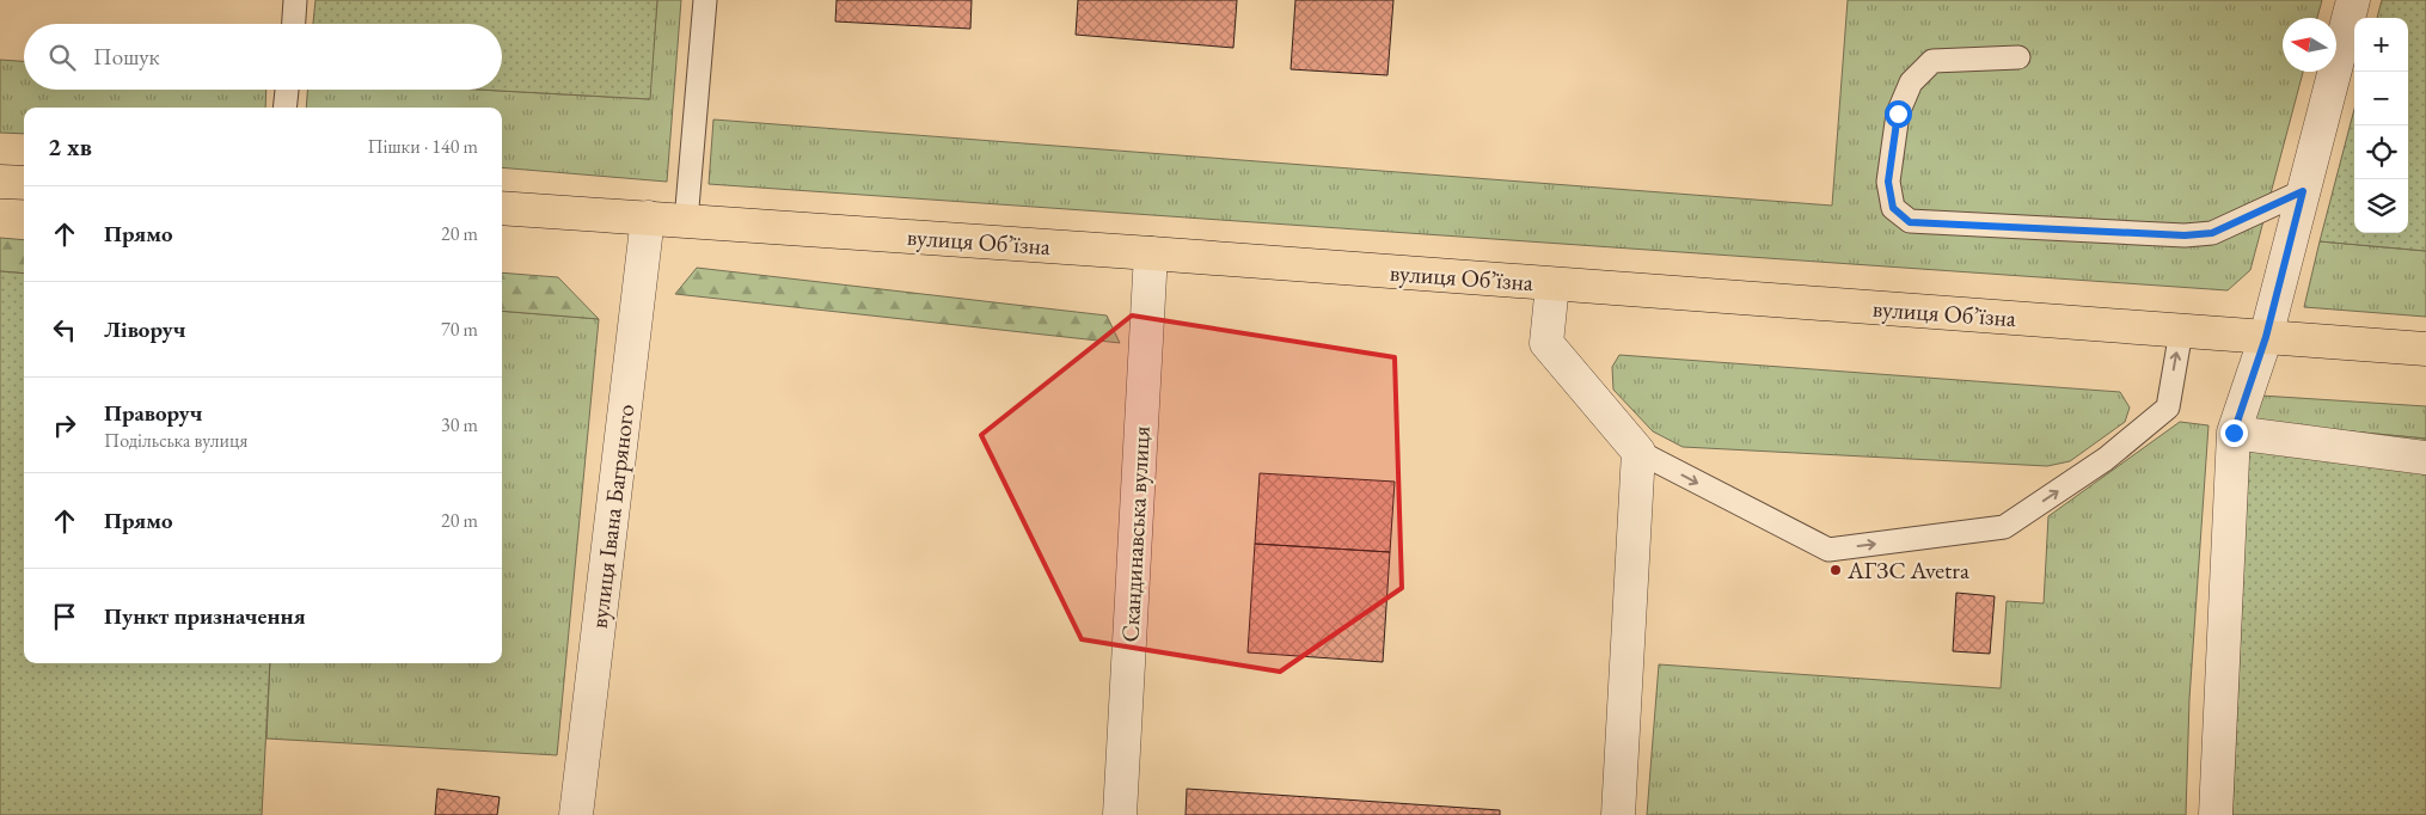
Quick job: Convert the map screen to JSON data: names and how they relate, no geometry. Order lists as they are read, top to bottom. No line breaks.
{"streets":{"highway":["вулиця Об’їзна"],"street":["вулиця Івана Багряного","Скандинавська вулиця"]},"crossings":[["вулиця Об’їзна","вулиця Івана Багряного"],["вулиця Об’їзна","Скандинавська вулиця"]],"places":["АГЗС Avetra"],"north":"left","page":{"map_buttons":["+","−"],"search":"Пошук","heading":["2 хв","Пішки · 140 m"],"list":[["Прямо","20 m"],["Ліворуч","70 m"],["Праворуч","Подільська вулиця","30 m"],["Прямо","20 m"],"Пункт призначення"]}}
